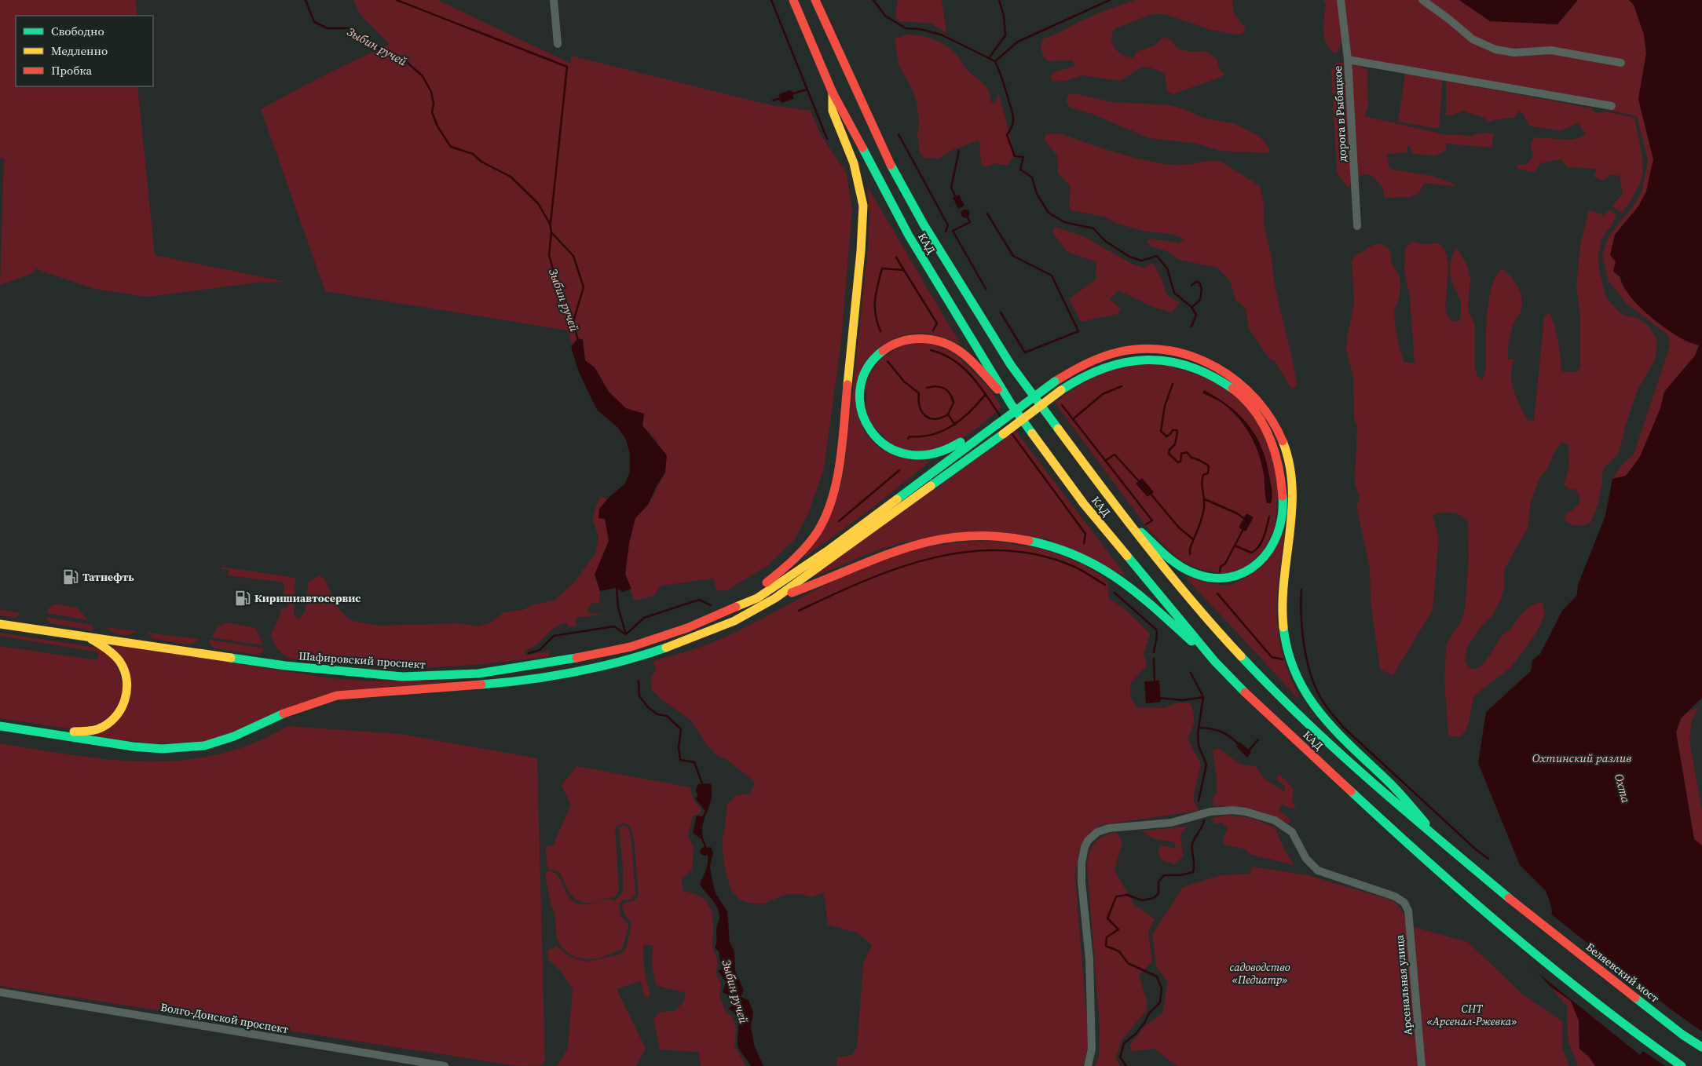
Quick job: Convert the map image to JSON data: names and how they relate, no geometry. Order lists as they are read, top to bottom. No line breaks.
{"streets":{"main road":["КАД","Шафировский проспект","Беляевский мост"],"street":["дорога в Рыбацкое","Арсенальная улица","Волго-Донской проспект"]},"crossings":[["КАД","Беляевский мост"]],"water":["Зыбин ручей","Охтинский разлив","Охта"],"parks":["садоводство «Педиатр»","СНТ «Арсенал-Ржевка»"],"places":{"fuel station":["Татнефть","Киришиавтосервис"]},"legend":["Свободно","Медленно","Пробка"]}
